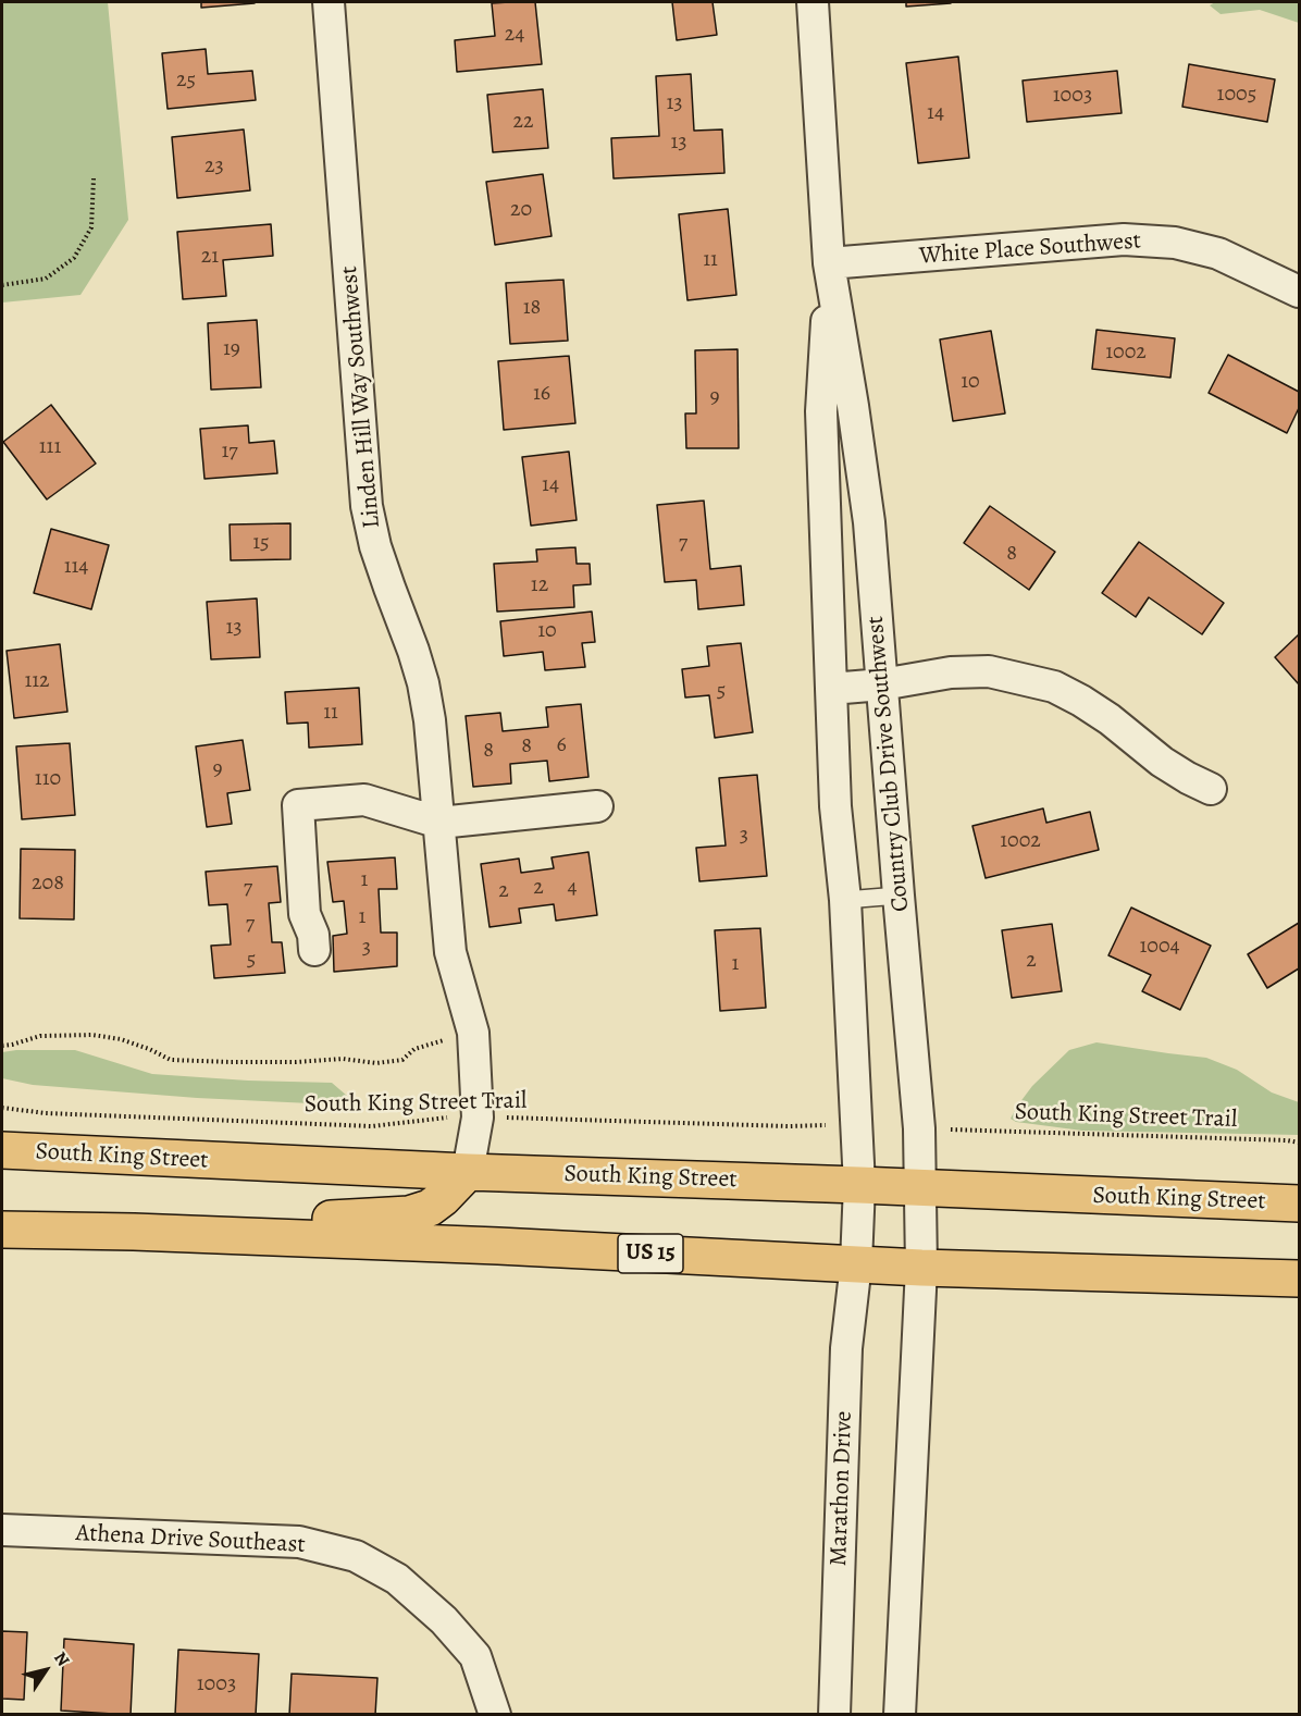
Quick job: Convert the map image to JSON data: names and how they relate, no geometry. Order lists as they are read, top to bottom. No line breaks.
{"streets":{"highway":["South King Street","US 15"],"street":["White Place Southwest","Linden Hill Way Southwest","Country Club Drive Southwest","Marathon Drive","Athena Drive Southeast"],"path":["South King Street Trail"]},"crossings":[["White Place Southwest","Country Club Drive Southwest"],["Linden Hill Way Southwest","South King Street Trail"],["Linden Hill Way Southwest","South King Street"],["Country Club Drive Southwest","South King Street"],["Country Club Drive Southwest","US 15"],["Country Club Drive Southwest","Marathon Drive"],["US 15","Marathon Drive"]],"house_numbers":["24","25","1005","1003","13","14","22","13","23","20","21","11","18","19","1002","10","16","9","111","17","14","15","7","8","114","12","13","10","112","5","11","6","8","8","9","110","3","1002","1","208","7","2","4","2","1","7","1004","3","5","2","1","1003"],"north":"top right"}
